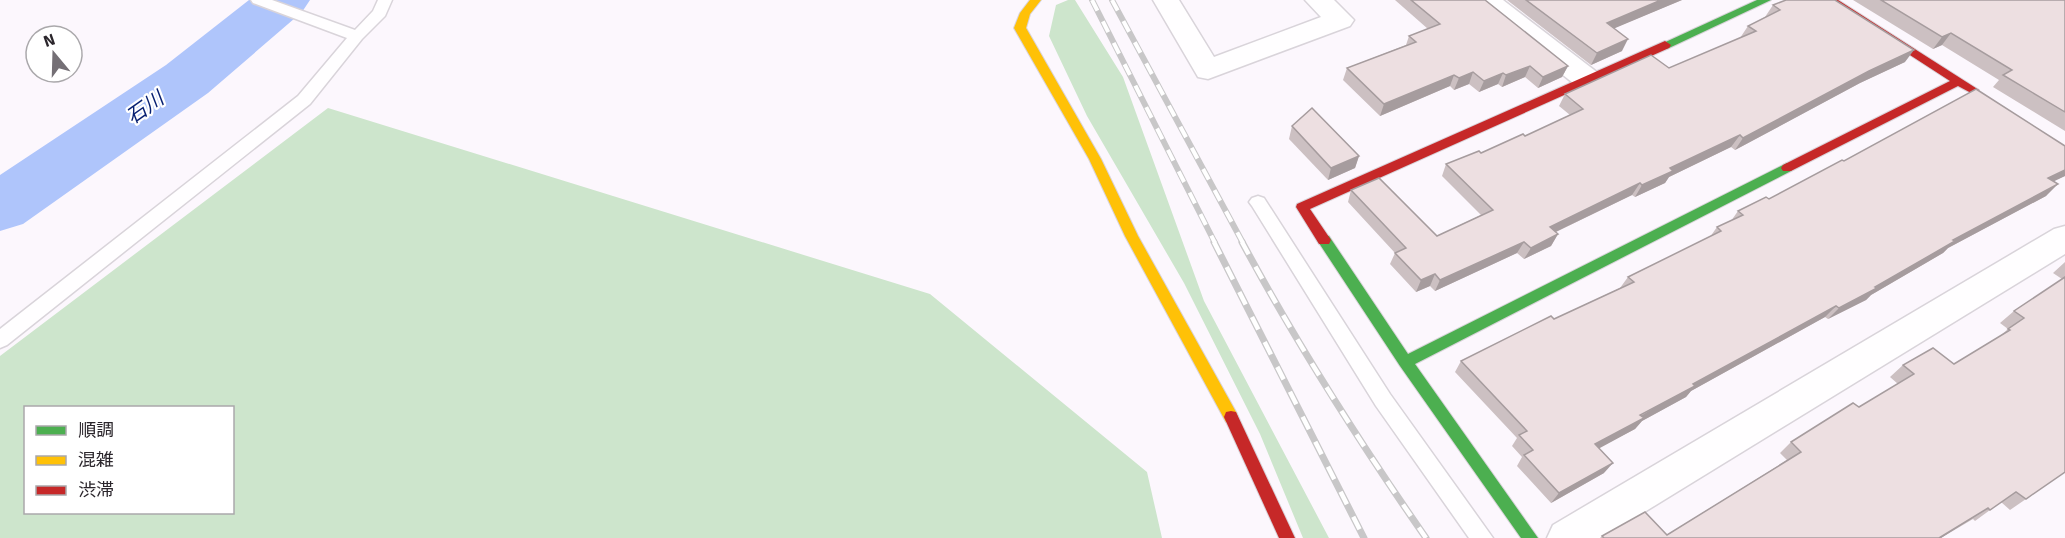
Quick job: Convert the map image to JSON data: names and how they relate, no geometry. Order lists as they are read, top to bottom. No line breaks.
{"water":["石川"],"legend":["順調","混雑","渋滞"],"north":"top"}
